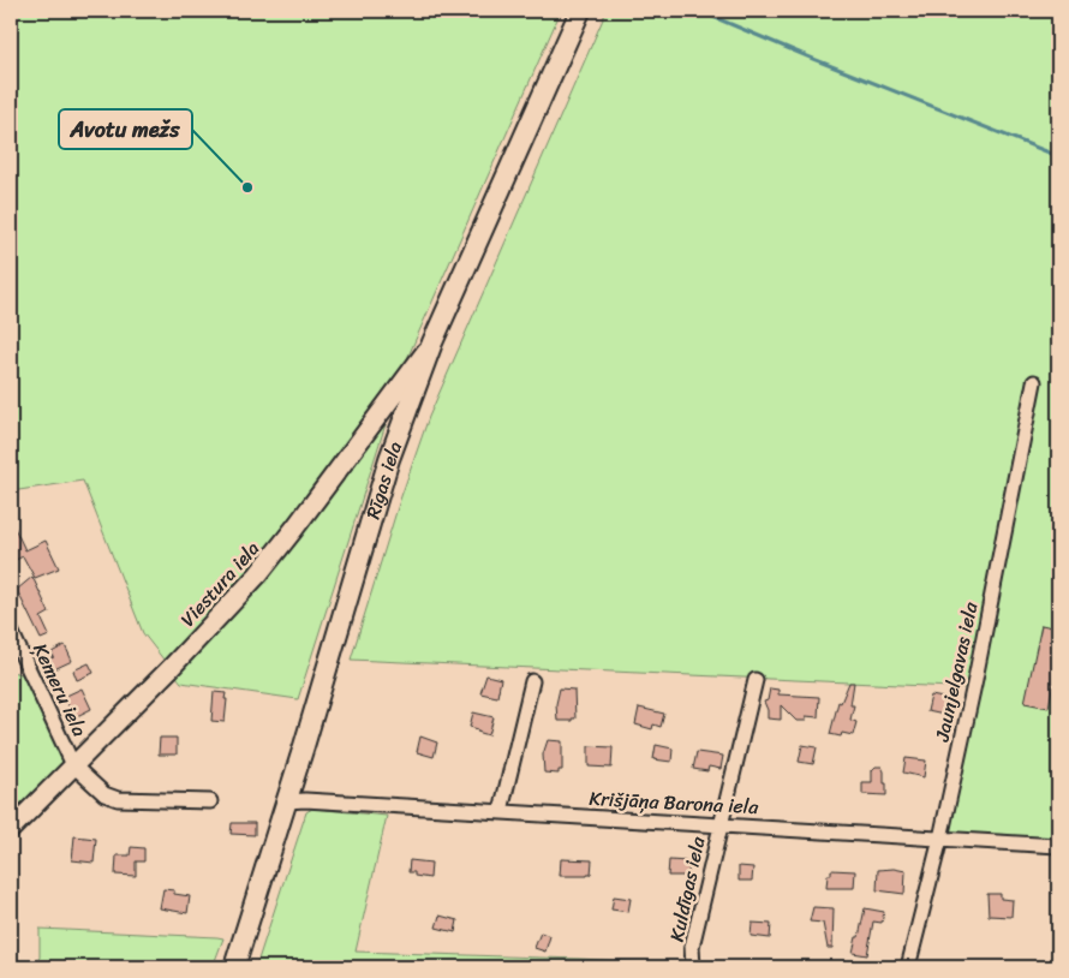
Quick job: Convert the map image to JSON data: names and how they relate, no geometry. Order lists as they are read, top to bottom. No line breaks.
{"streets":{"main road":["Rīgas iela"],"street":["Viestura iela","Jaunjelgavas iela","Ķemeru iela","Krišjāņa Barona iela","Kuldīgas iela"]},"crossings":[["Rīgas iela","Viestura iela"],["Rīgas iela","Krišjāņa Barona iela"],["Viestura iela","Ķemeru iela"],["Jaunjelgavas iela","Krišjāņa Barona iela"],["Krišjāņa Barona iela","Kuldīgas iela"]],"places":["Avotu mežs"]}
